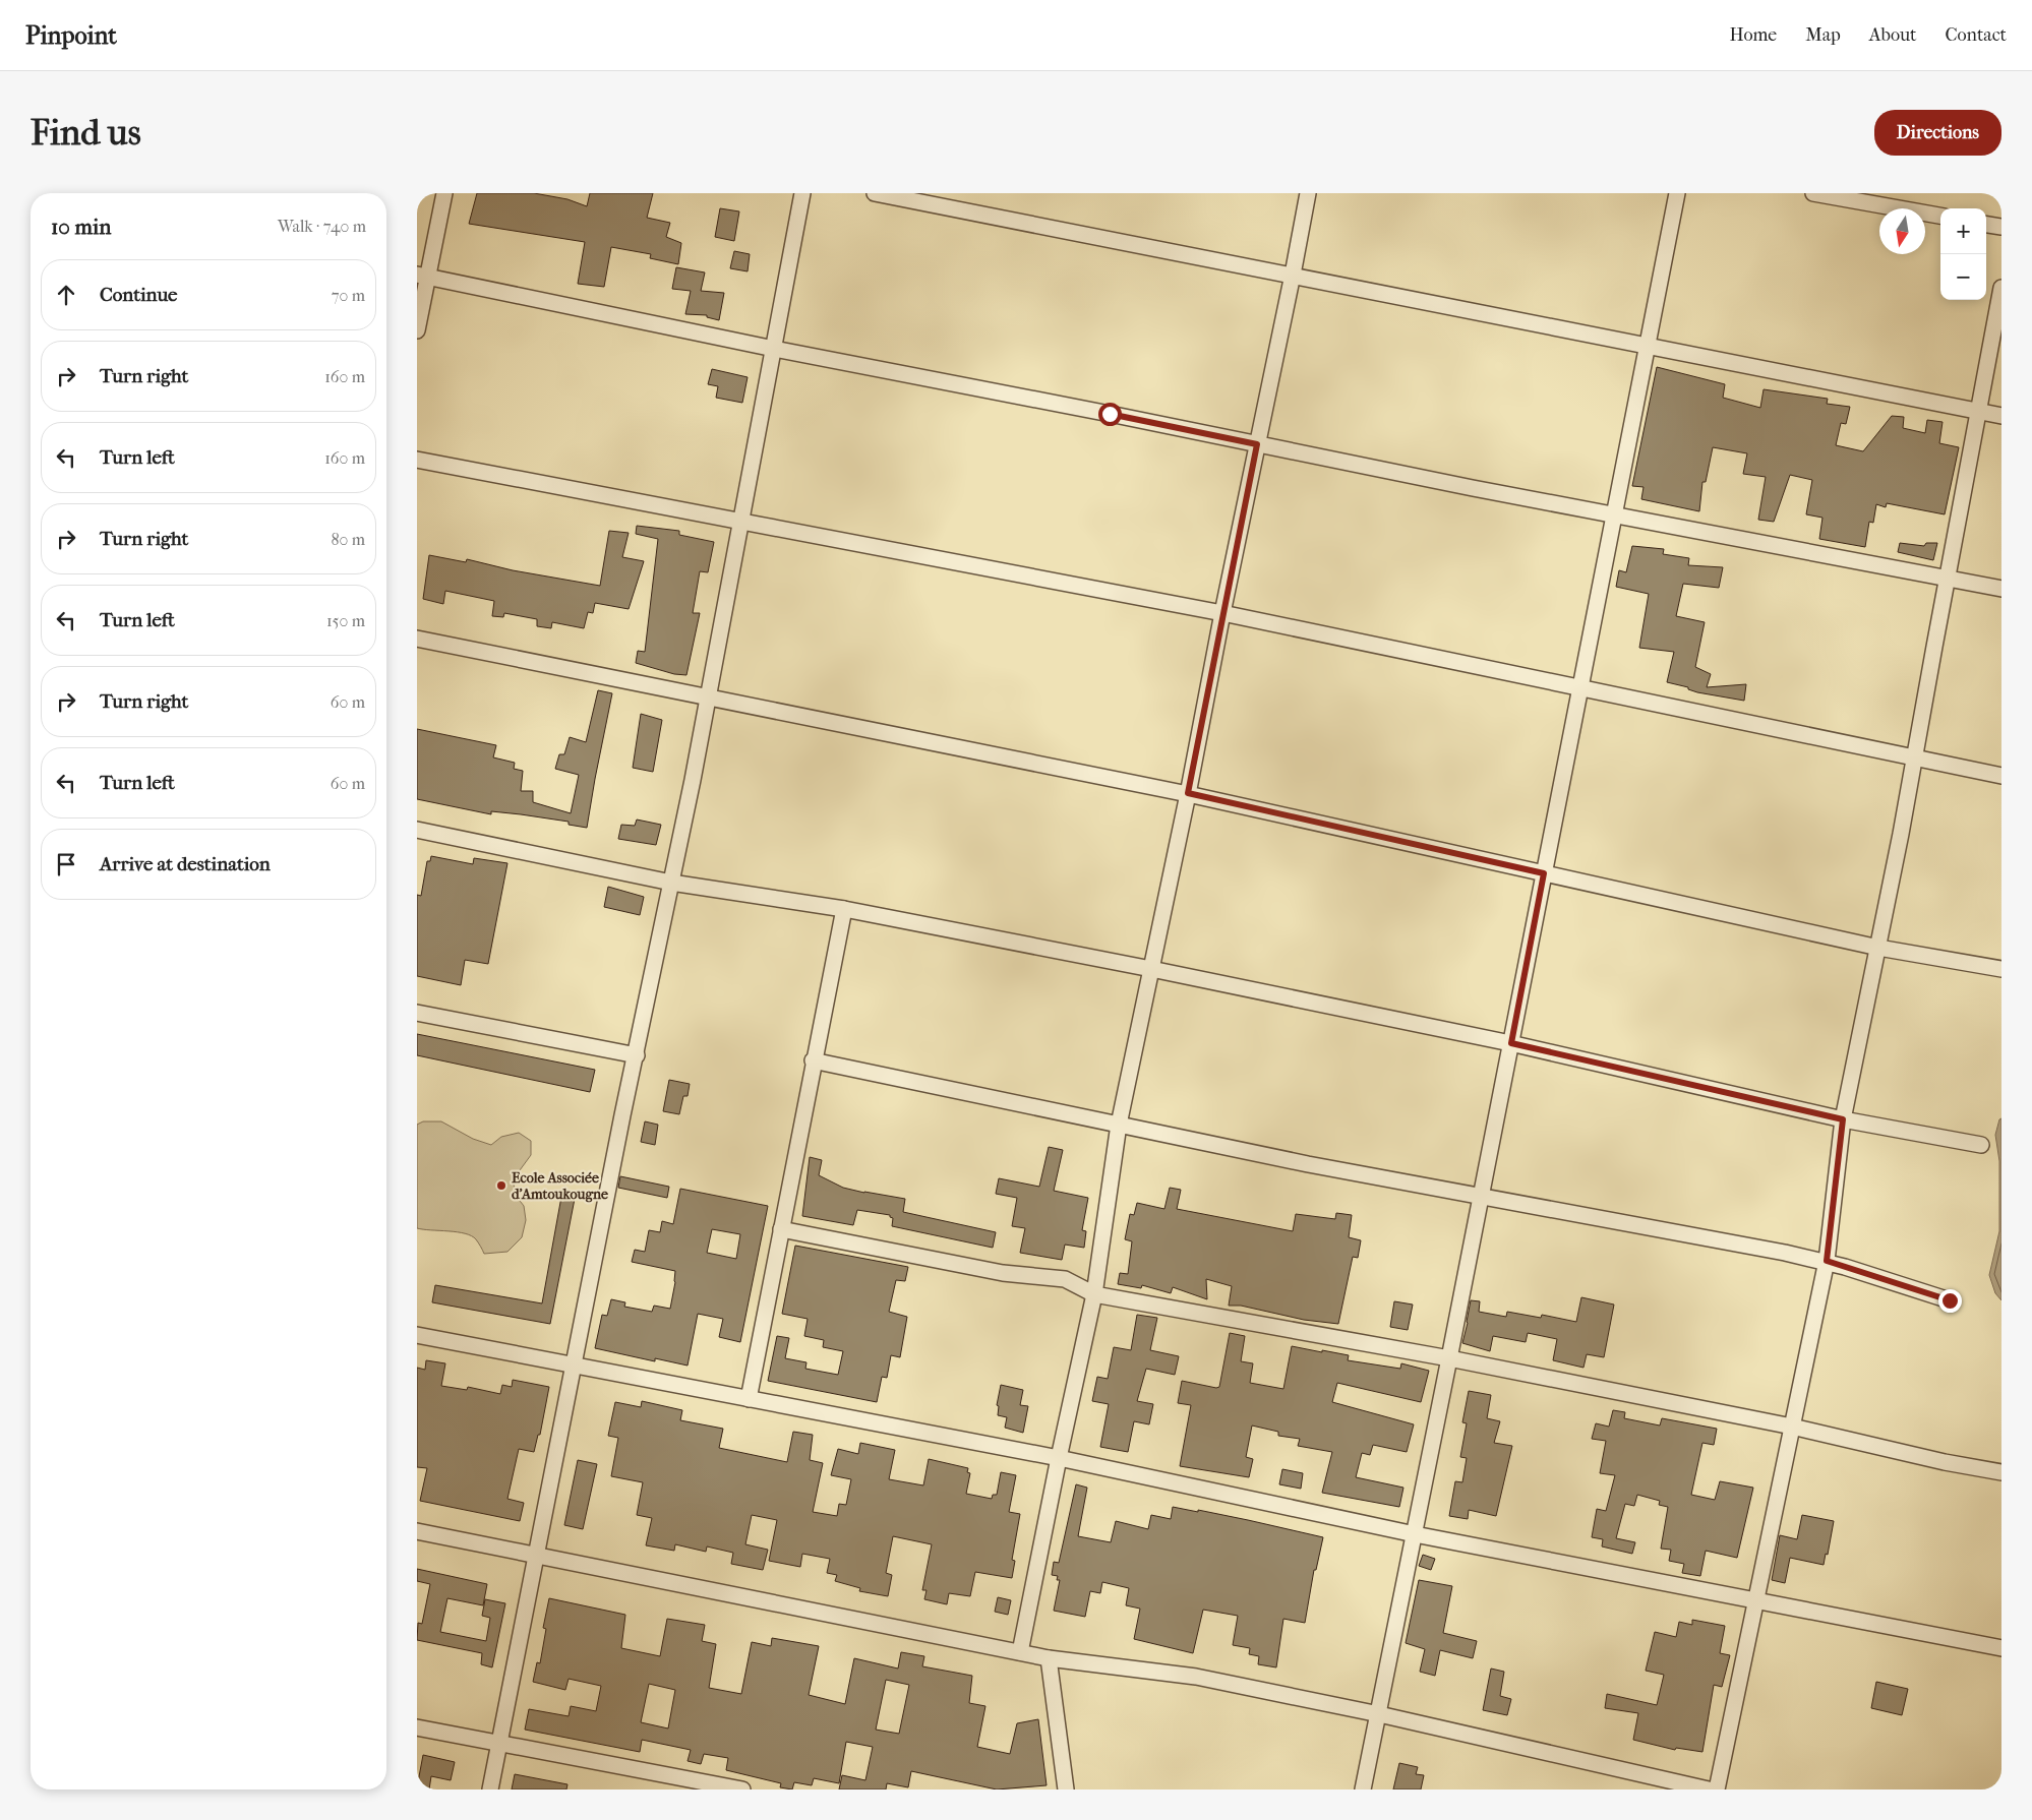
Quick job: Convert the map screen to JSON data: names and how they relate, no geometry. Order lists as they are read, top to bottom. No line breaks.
{"places":["Ecole Associée d'Amtoukougne"],"north":"bottom","page":{"header":"Pinpoint","nav":["Home","Map","About","Contact"],"buttons":"Directions","title":"Find us","heading":["10 min","Walk · 740 m"],"map_buttons":["+","−"],"list":[["Continue","70 m"],["Turn right","160 m"],["Turn left","160 m"],["Turn right","80 m"],["Turn left","150 m"],["Turn right","60 m"],["Turn left","60 m"],"Arrive at destination"]}}
